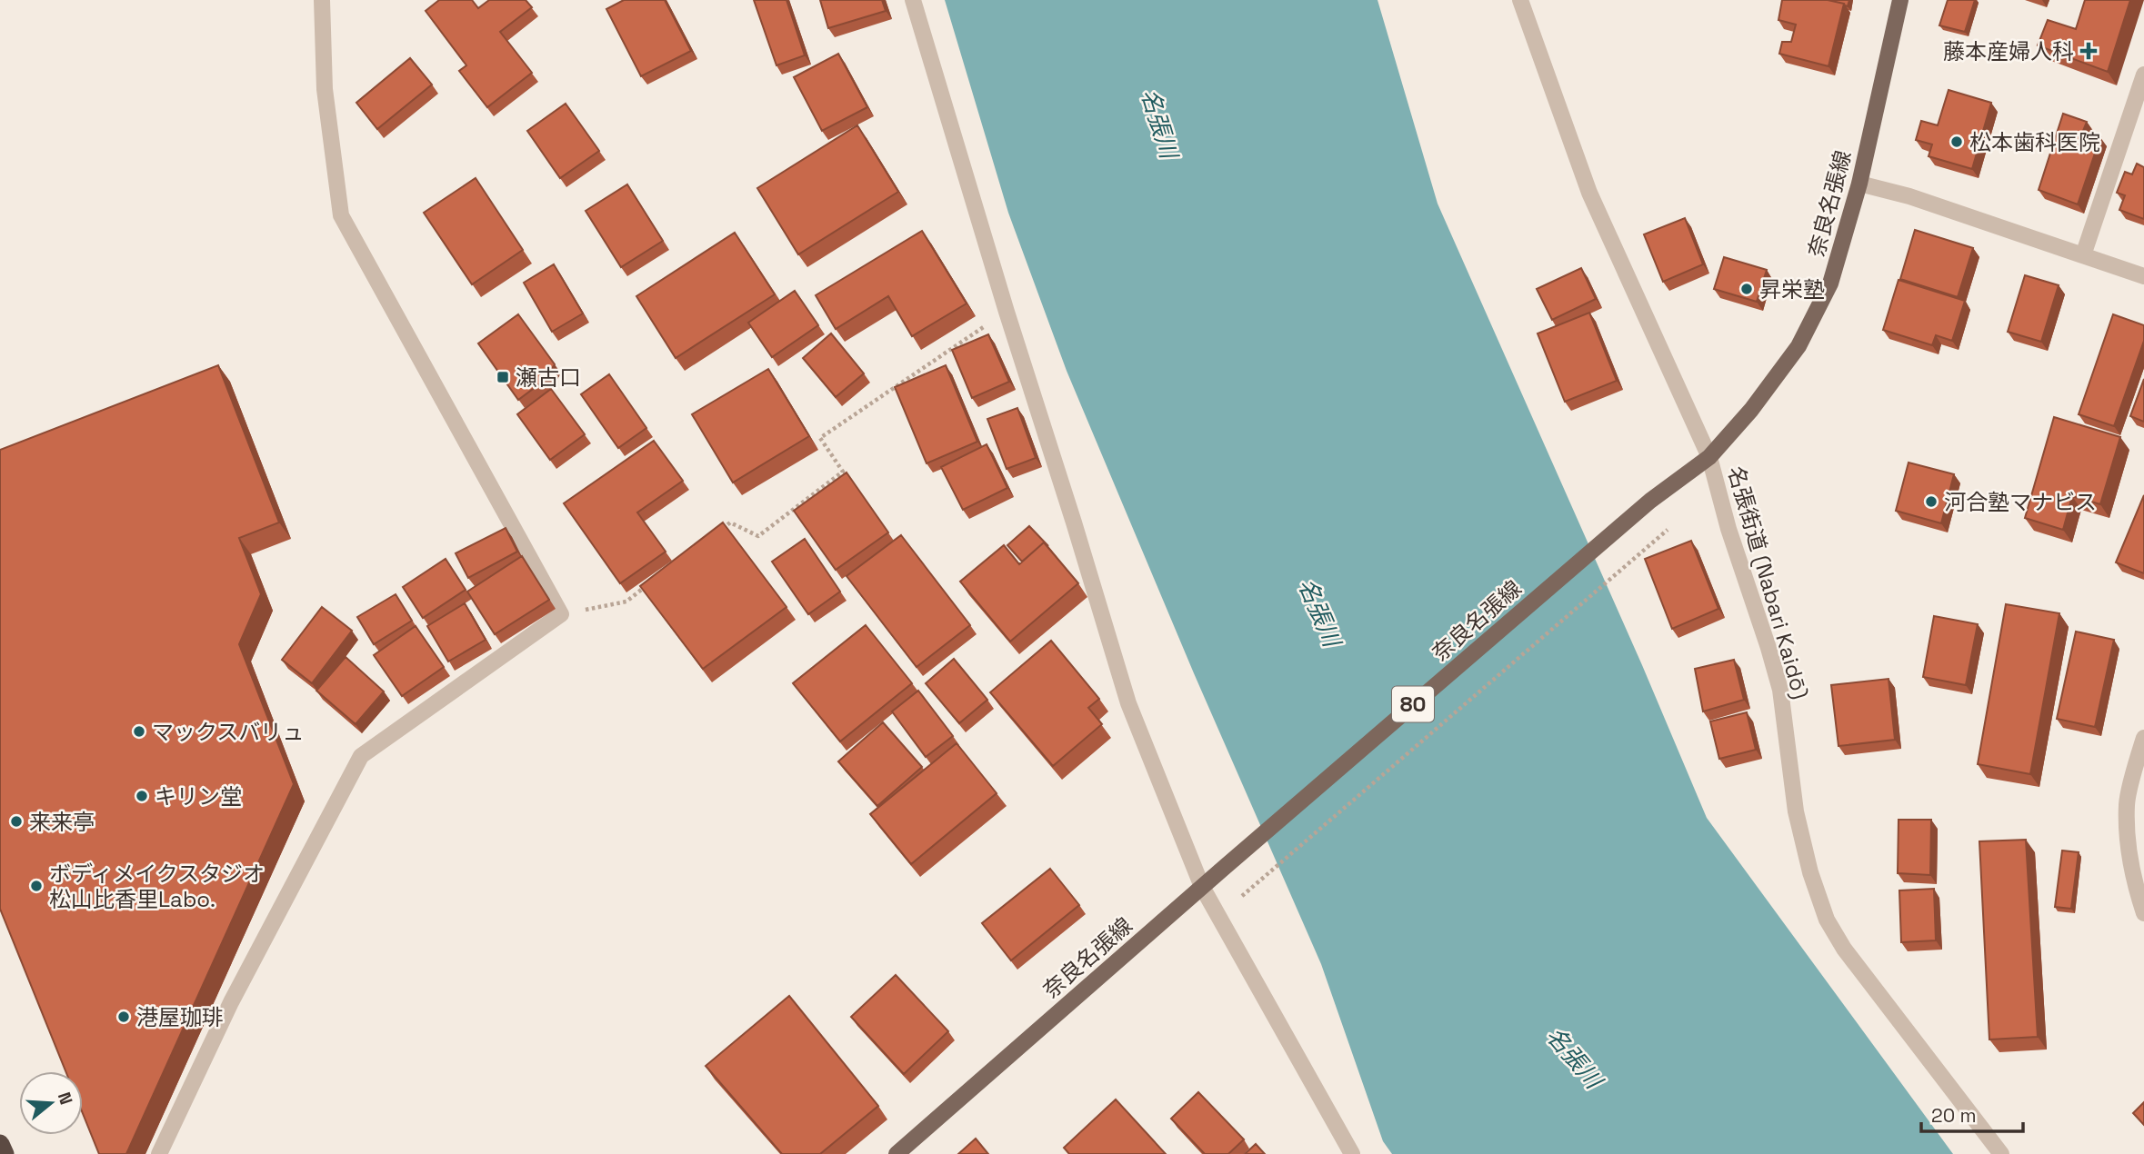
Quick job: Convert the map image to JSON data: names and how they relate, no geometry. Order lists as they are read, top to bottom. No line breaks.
{"streets":{"main road":["奈良名張線","80"],"street":["名張街道 (Nabari Kaidō)"]},"crossings":[["奈良名張線","名張街道 (Nabari Kaidō)"]],"water":["名張川"],"places":{"health":["藤本産婦人科"],"other":["松本歯科医院","昇栄塾","河合塾マナビス","マックスバリュ","キリン堂","来来亭","ボディメイクスタジオ 松山比香里Labo.","港屋珈琲"],"transit":["瀬古口"]},"scale_bar":"20 m","north":"right"}
